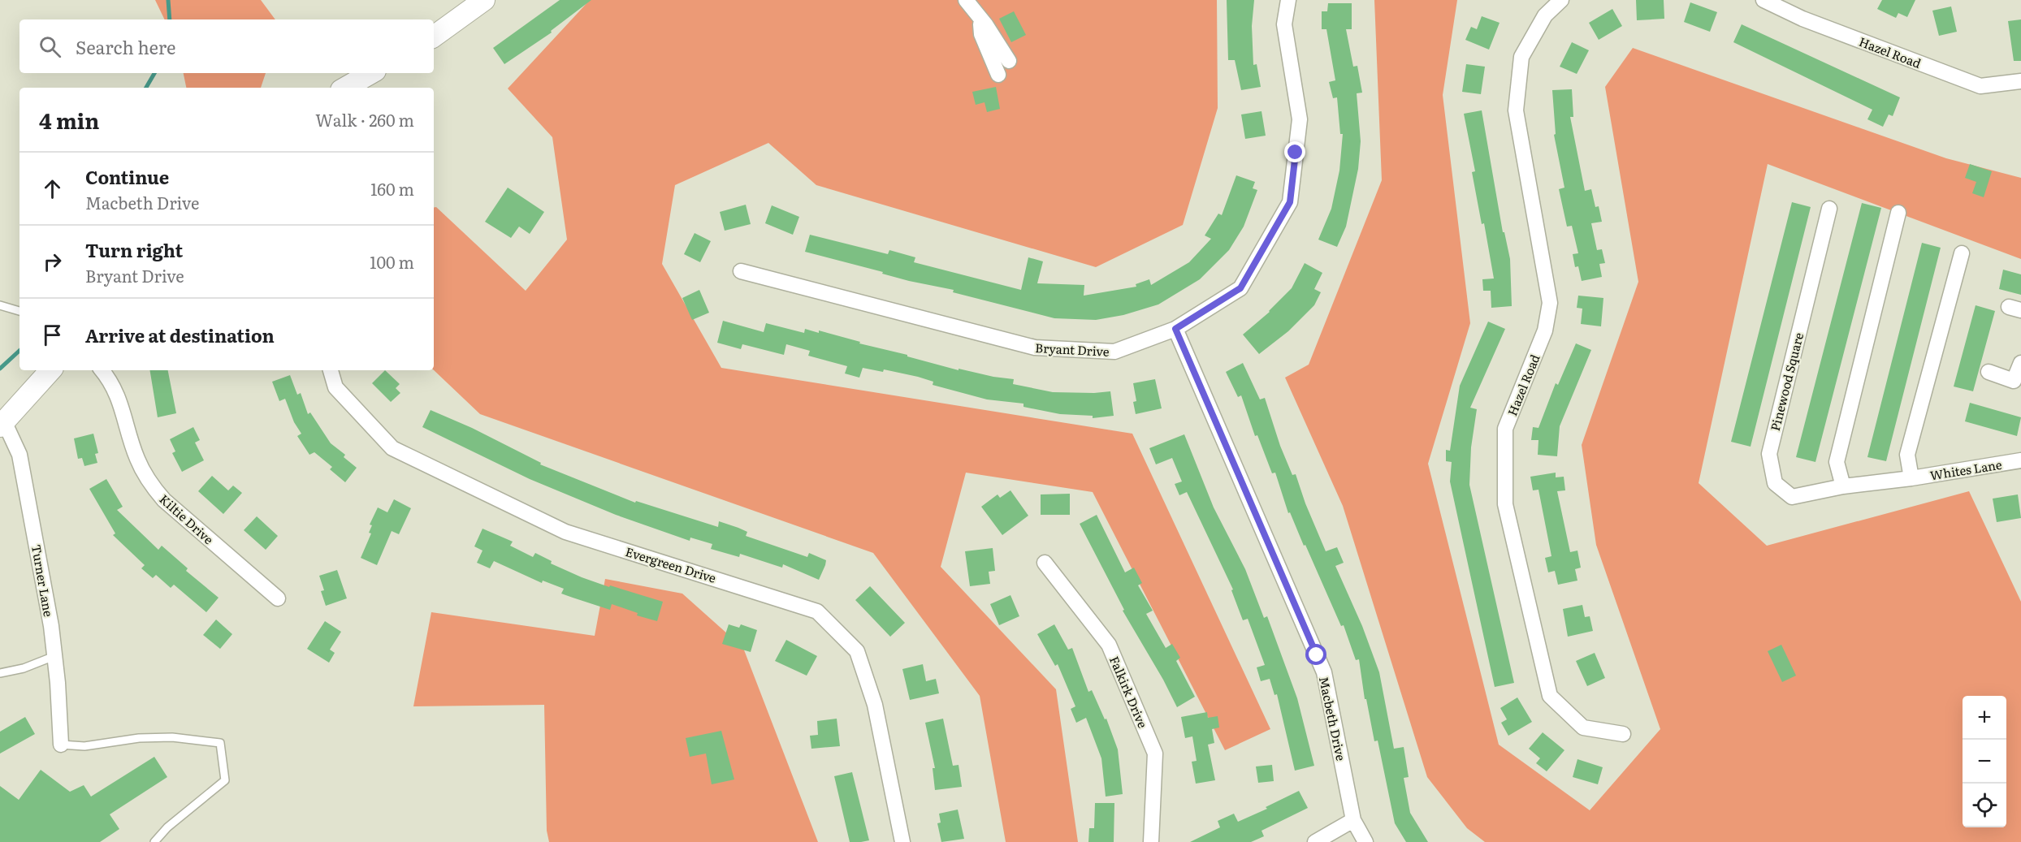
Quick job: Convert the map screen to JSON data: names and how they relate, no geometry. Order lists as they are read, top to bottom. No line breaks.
{"streets":{"street":["Hazel Road","Bryant Drive","Pinewood Square","Whites Lane","Kiltie Drive","Evergreen Drive","Turner Lane","Falkirk Drive","Macbeth Drive"]},"crossings":[["Bryant Drive","Macbeth Drive"],["Pinewood Square","Whites Lane"]],"page":{"search":"Search here","heading":["4 min","Walk · 260 m"],"list":[["Continue","Macbeth Drive","160 m"],["Turn right","Bryant Drive","100 m"],"Arrive at destination"],"map_buttons":["+","−"]}}
